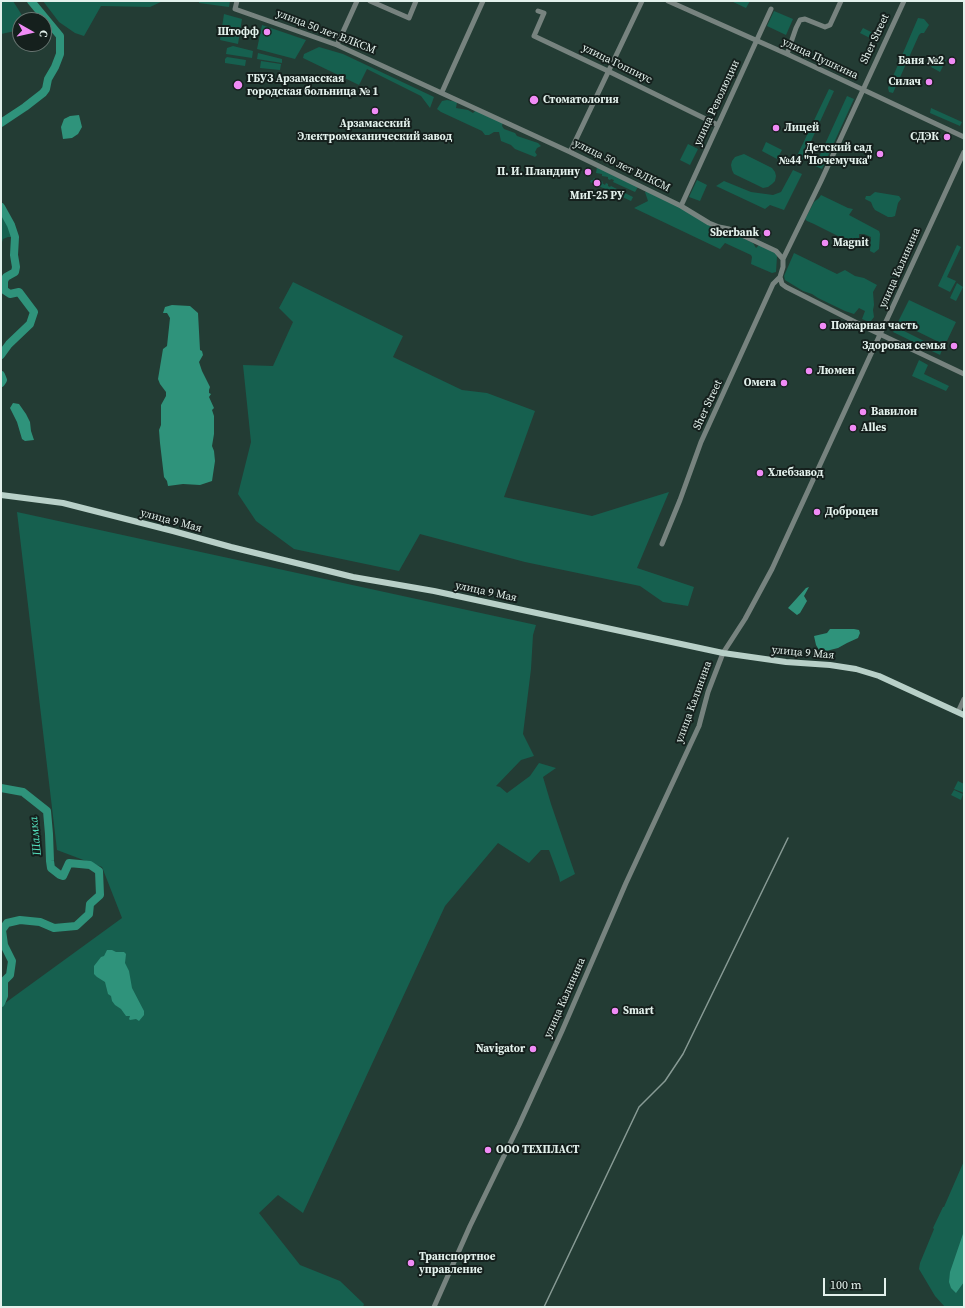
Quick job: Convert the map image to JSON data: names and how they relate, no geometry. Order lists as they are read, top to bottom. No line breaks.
{"streets":{"main road":["улица 9 Мая"],"street":["улица 50 лет ВЛКСМ","Sher Street","улица Пушкина","улица Гоппиус","улица Революции","улица Калинина"]},"crossings":[["улица 50 лет ВЛКСМ","Sher Street"],["улица 50 лет ВЛКСМ","улица Революции"],["Sher Street","улица Пушкина"],["улица Пушкина","улица Революции"],["улица Гоппиус","улица Революции"],["улица Калинина","улица 9 Мая"]],"water":["Шамка"],"places":["Штофф","Баня №2","Силач","ГБУЗ Арзамасская городская больница № 1","Стоматология","Арзамасский Электромеханический завод","Лицей","СДЭК","Детский сад №44 \"Почемучка\"","П. И. Пландину","МиГ-25 РУ","Sberbank","Magnit","Пожарная часть","Здоровая семья","Люмен","Омега","Вавилон","Alles","Хлебзавод","Доброцен","Smart","Navigator","ООО ТЕХПЛАСТ","Транспортное управление"],"scale_bar":"100 m","north":"right"}
